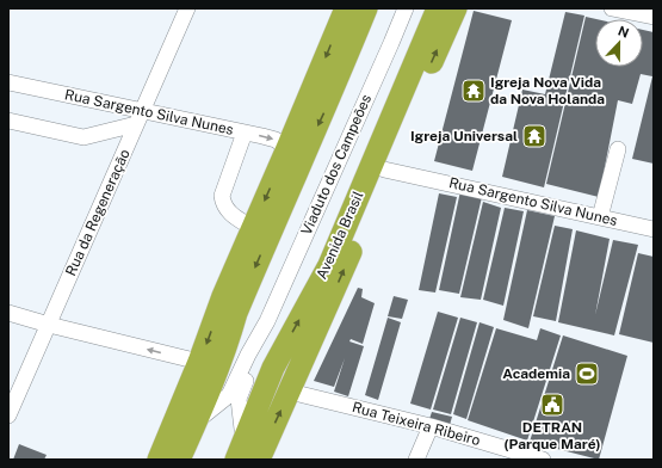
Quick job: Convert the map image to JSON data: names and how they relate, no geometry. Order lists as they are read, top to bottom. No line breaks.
{"streets":{"highway":["Avenida Brasil"],"street":["Rua Sargento Silva Nunes","Viaduto dos Campeões","Rua da Regeneração","Rua Teixeira Ribeiro"]},"crossings":[["Rua Sargento Silva Nunes","Rua da Regeneração"],["Rua Sargento Silva Nunes","Avenida Brasil"],["Avenida Brasil","Rua Teixeira Ribeiro"]],"places":{"temple":["Igreja Nova Vida da Nova Holanda","Igreja Universal"],"sports":["Academia"],"public building":["DETRAN (Parque Maré)"]},"north":"top"}
